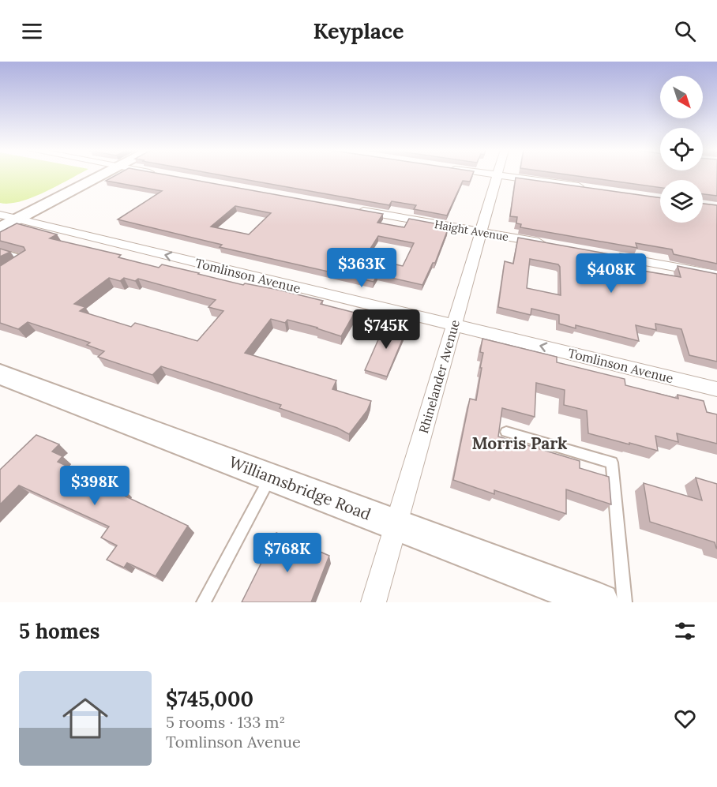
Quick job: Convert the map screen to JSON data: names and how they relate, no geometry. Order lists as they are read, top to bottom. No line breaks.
{"streets":{"main road":["Williamsbridge Road"],"street":["Haight Avenue","Tomlinson Avenue","Rhinelander Avenue"]},"crossings":[["Haight Avenue","Rhinelander Avenue"],["Tomlinson Avenue","Rhinelander Avenue"],["Rhinelander Avenue","Williamsbridge Road"]],"one_way":["Tomlinson Avenue"],"districts":["Morris Park"],"north":"bottom right","page":{"header":"Keyplace","price":["$363K","$408K","$745K","$398K","$768K"],"heading":"5 homes","list":[{"name":"$745,000","note":"5 rooms · 133 m² · Tomlinson Avenue"}]}}
